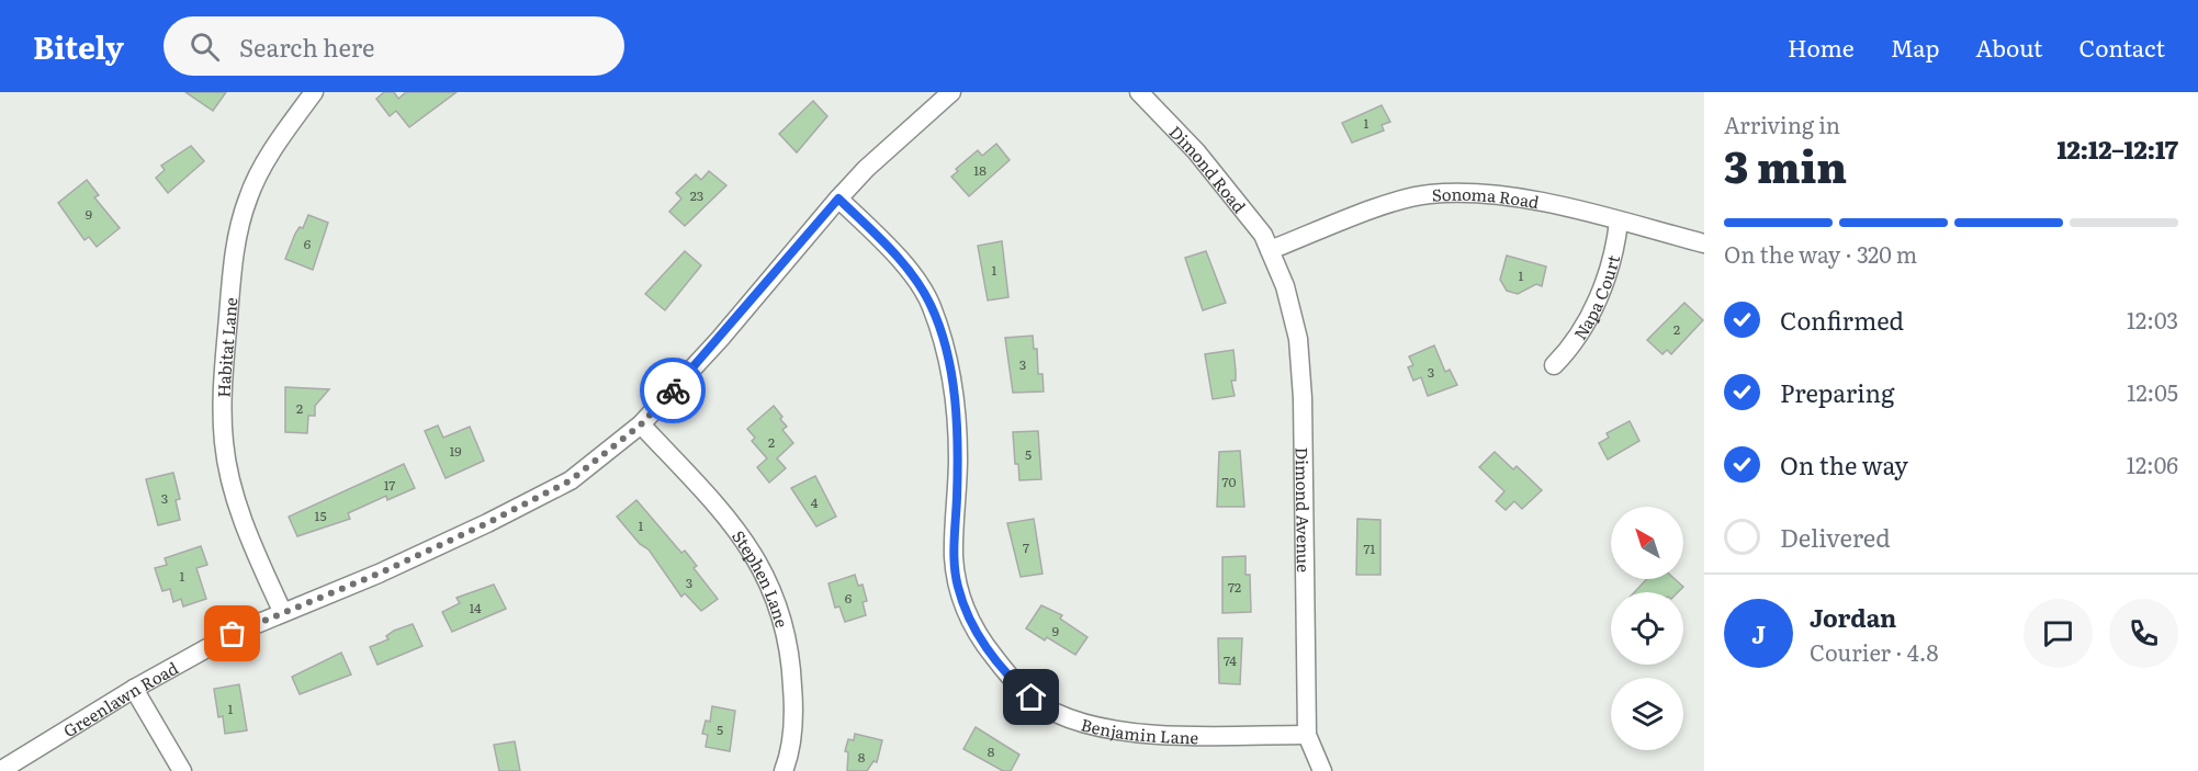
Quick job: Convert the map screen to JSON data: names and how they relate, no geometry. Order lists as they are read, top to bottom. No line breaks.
{"streets":{"street":["Dimond Road","Sonoma Road","Napa Court","Habitat Lane","Dimond Avenue","Stephen Lane","Greenlawn Road","Benjamin Lane"]},"crossings":[["Dimond Road","Sonoma Road"],["Dimond Road","Dimond Avenue"],["Sonoma Road","Napa Court"],["Sonoma Road","Dimond Avenue"],["Habitat Lane","Greenlawn Road"],["Dimond Avenue","Benjamin Lane"],["Stephen Lane","Greenlawn Road"],["Greenlawn Road","Benjamin Lane"]],"house_numbers":["1","18","23","9","6","1","1","2","3","3","2","2","19","5","70","17","3","4","15","1","7","71","1","3","72","6","14","9","74","1","5","8","8"],"north":"top left","page":{"header":"Bitely","search":"Search here","nav":["Home","Map","About","Contact"],"heading":["3 min","Arriving in","12:12–12:17"],"panel":["Jordan","Courier · 4.8"],"bar":"On the way · 320 m","list":[["Confirmed","12:03"],["Preparing","12:05"],["On the way","12:06"],"Delivered"],"round":"J"}}
